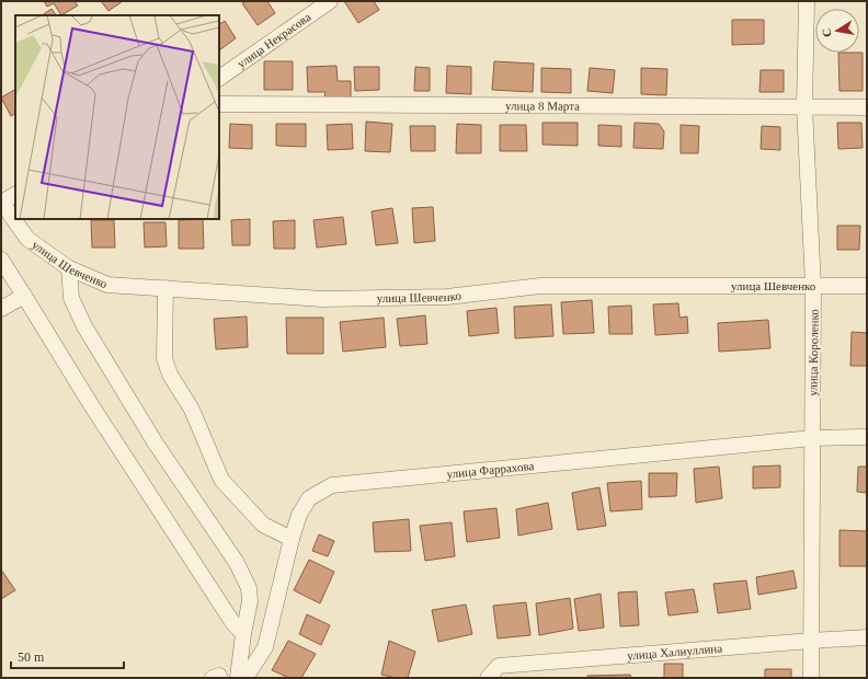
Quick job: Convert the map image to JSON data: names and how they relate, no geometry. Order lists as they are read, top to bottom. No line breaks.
{"streets":{"street":["улица Некрасова","улица 8 Марта","улица Шевченко","улица Короленко","улица Фаррахова","улица Халиуллина"]},"crossings":[["улица 8 Марта","улица Короленко"],["улица Шевченко","улица Короленко"],["улица Короленко","улица Фаррахова"],["улица Короленко","улица Халиуллина"]],"scale_bar":"50 m","north":"left"}
